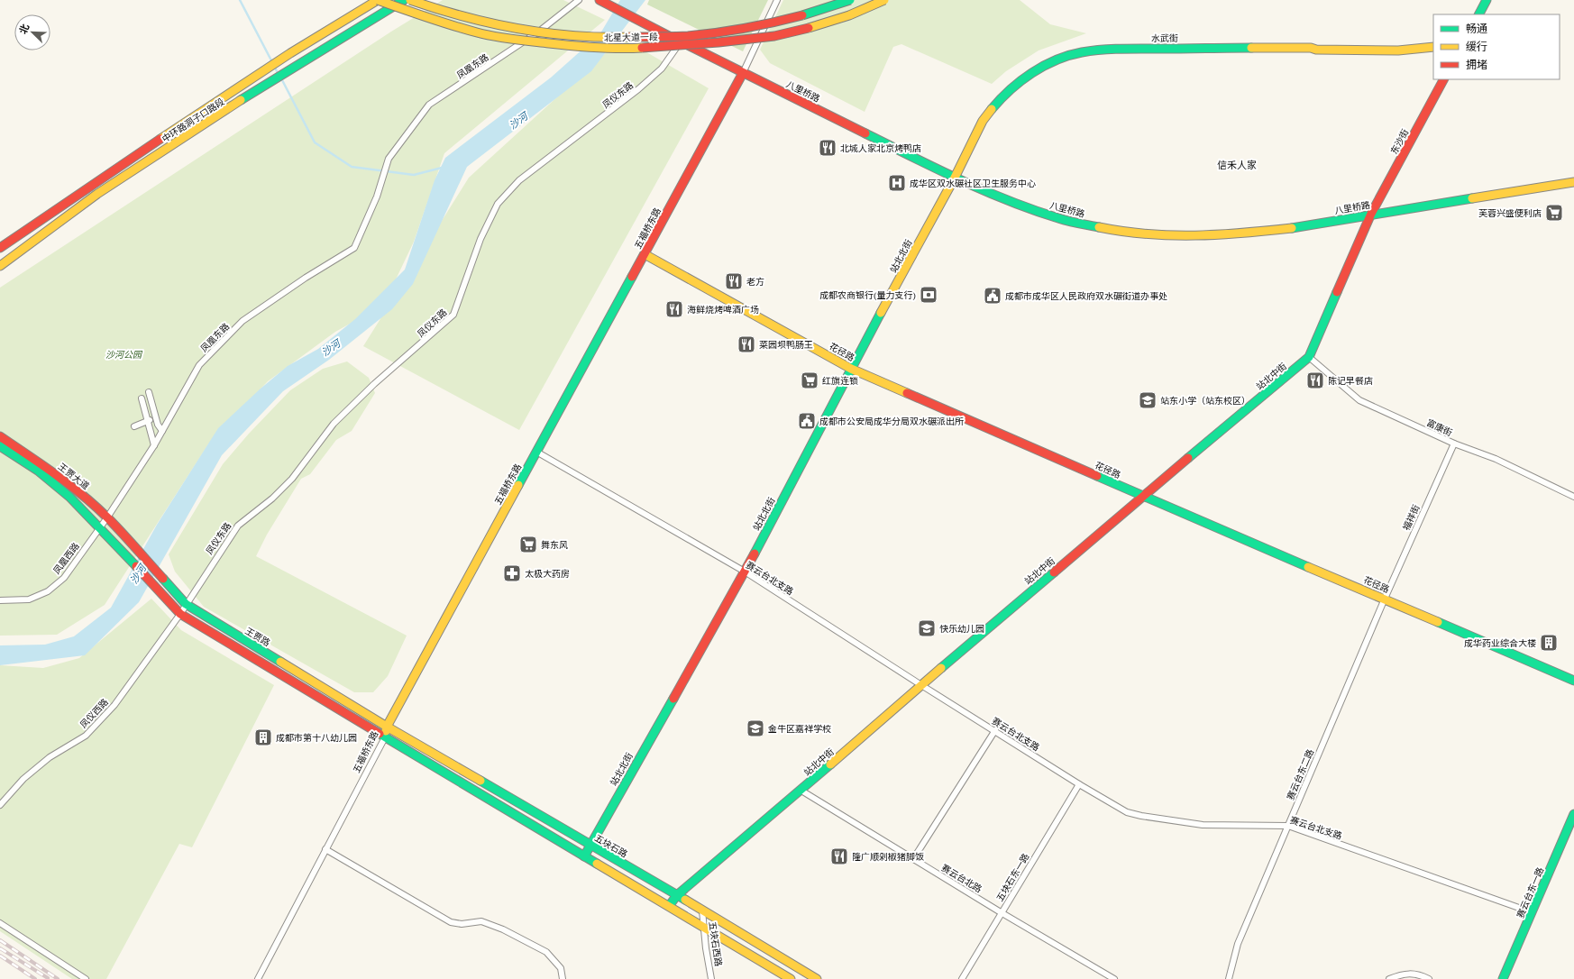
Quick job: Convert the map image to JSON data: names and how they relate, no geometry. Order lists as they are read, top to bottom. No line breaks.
{"streets":{"main road":["北星大道一段","水武街","八里桥路","中环路洞子口路段","东沙街","五福桥东路","站北北街","花径路","站北中街","王贾大道","王贾路","五块石路","赛云台东一路"],"street":["凤凰东路","凤仪东路","富康街","福祥街","凤凰西路","赛云台北支路","凤仪西路","赛云台东二路","五块石东一路","赛云台北路","五块石西路"]},"crossings":[["北星大道一段","中环路洞子口路段"],["水武街","八里桥路"],["水武街","站北北街"],["凤凰东路","王贾大道"],["凤凰东路","凤凰西路"],["八里桥路","凤仪东路"],["八里桥路","东沙街"],["八里桥路","五福桥东路"],["八里桥路","站北北街"],["八里桥路","站北中街"],["凤仪东路","王贾大道"],["凤仪东路","王贾路"],["凤仪东路","凤仪西路"],["东沙街","站北中街"],["五福桥东路","花径路"],["五福桥东路","赛云台北支路"],["五福桥东路","王贾路"],["五福桥东路","五块石路"],["站北北街","花径路"],["站北北街","赛云台北支路"],["站北北街","五块石路"],["花径路","站北中街"],["花径路","福祥街"],["花径路","赛云台东二路"],["站北中街","富康街"],["站北中街","赛云台北支路"],["站北中街","五块石路"],["站北中街","赛云台北路"],["富康街","福祥街"],["王贾大道","凤凰西路"],["王贾大道","王贾路"],["王贾大道","凤仪西路"],["福祥街","赛云台东二路"],["赛云台北支路","赛云台东二路"],["赛云台北支路","五块石东一路"],["赛云台北支路","赛云台东一路"],["王贾路","五块石路"],["五块石路","五块石西路"],["五块石东一路","赛云台北路"]],"districts":["信禾人家"],"water":["沙河"],"parks":["沙河公园"],"places":{"restaurant":["北城人家北京烤鸭店","老方","海鲜烧烤啤酒广场","菜园坝鸭肠王","陈记早餐店","隆广顺剁椒猪脚饭"],"hospital":["成华区双水碾社区卫生服务中心"],"supermarket":["芙蓉兴盛便利店","红旗连锁","舞东风"],"bank":["成都农商银行(量力支行)"],"public building":["成都市成华区人民政府双水碾街道办事处","成都市公安局成华分局双水碾派出所"],"school or university":["站东小学（站东校区）","快乐幼儿园","金牛区嘉祥学校"],"pharmacy":["太极大药房"],"building":["成华药业综合大楼","成都市第十八幼儿园"]},"legend":["畅通","缓行","拥堵"],"north":"top left"}
